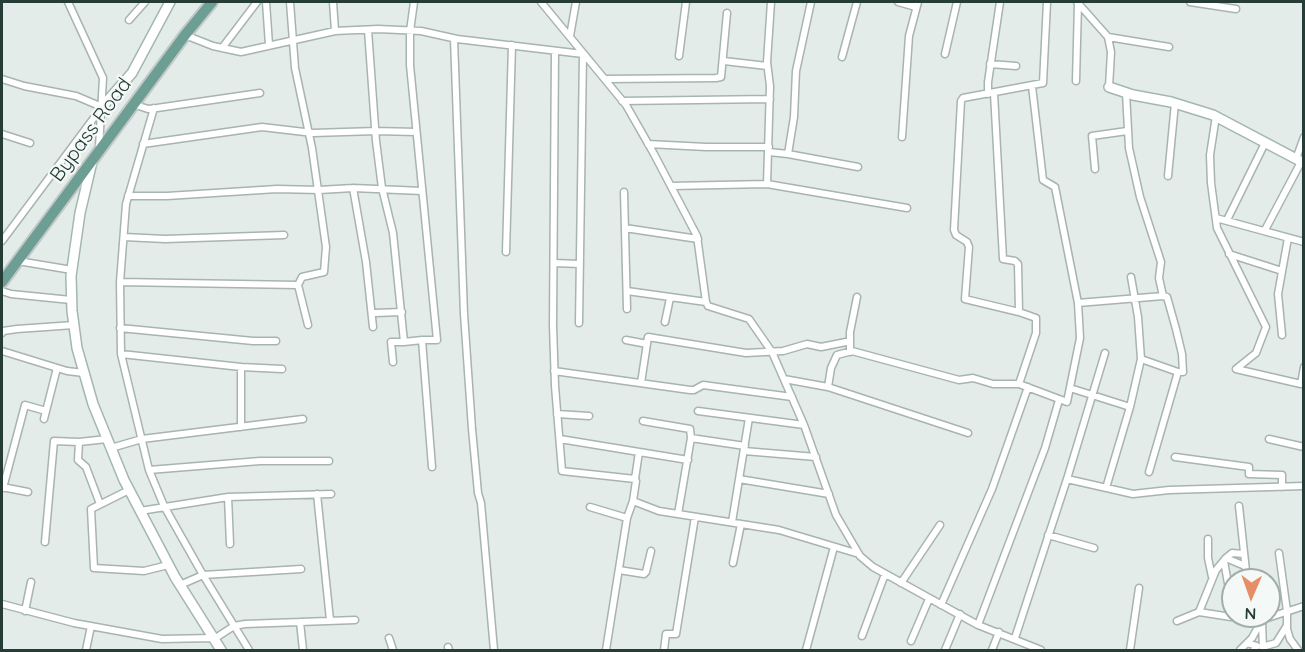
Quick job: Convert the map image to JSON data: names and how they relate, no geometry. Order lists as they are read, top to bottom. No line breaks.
{"streets":{"main road":["Bypass Road"]},"north":"bottom"}
